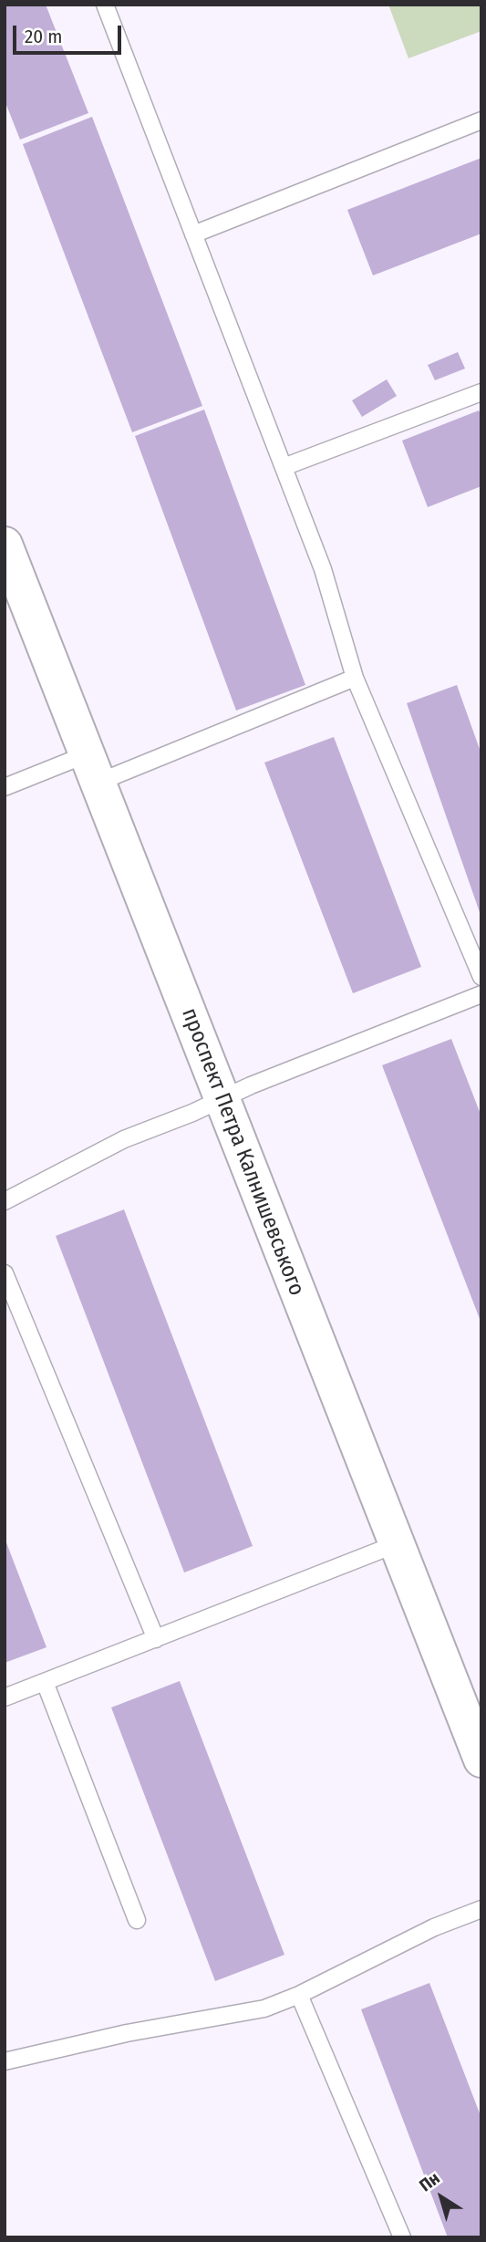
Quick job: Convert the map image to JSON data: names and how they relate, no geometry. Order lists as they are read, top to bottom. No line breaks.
{"streets":{"street":["проспект Петра Калнишевського"]},"scale_bar":"20 m","north":"top left"}
